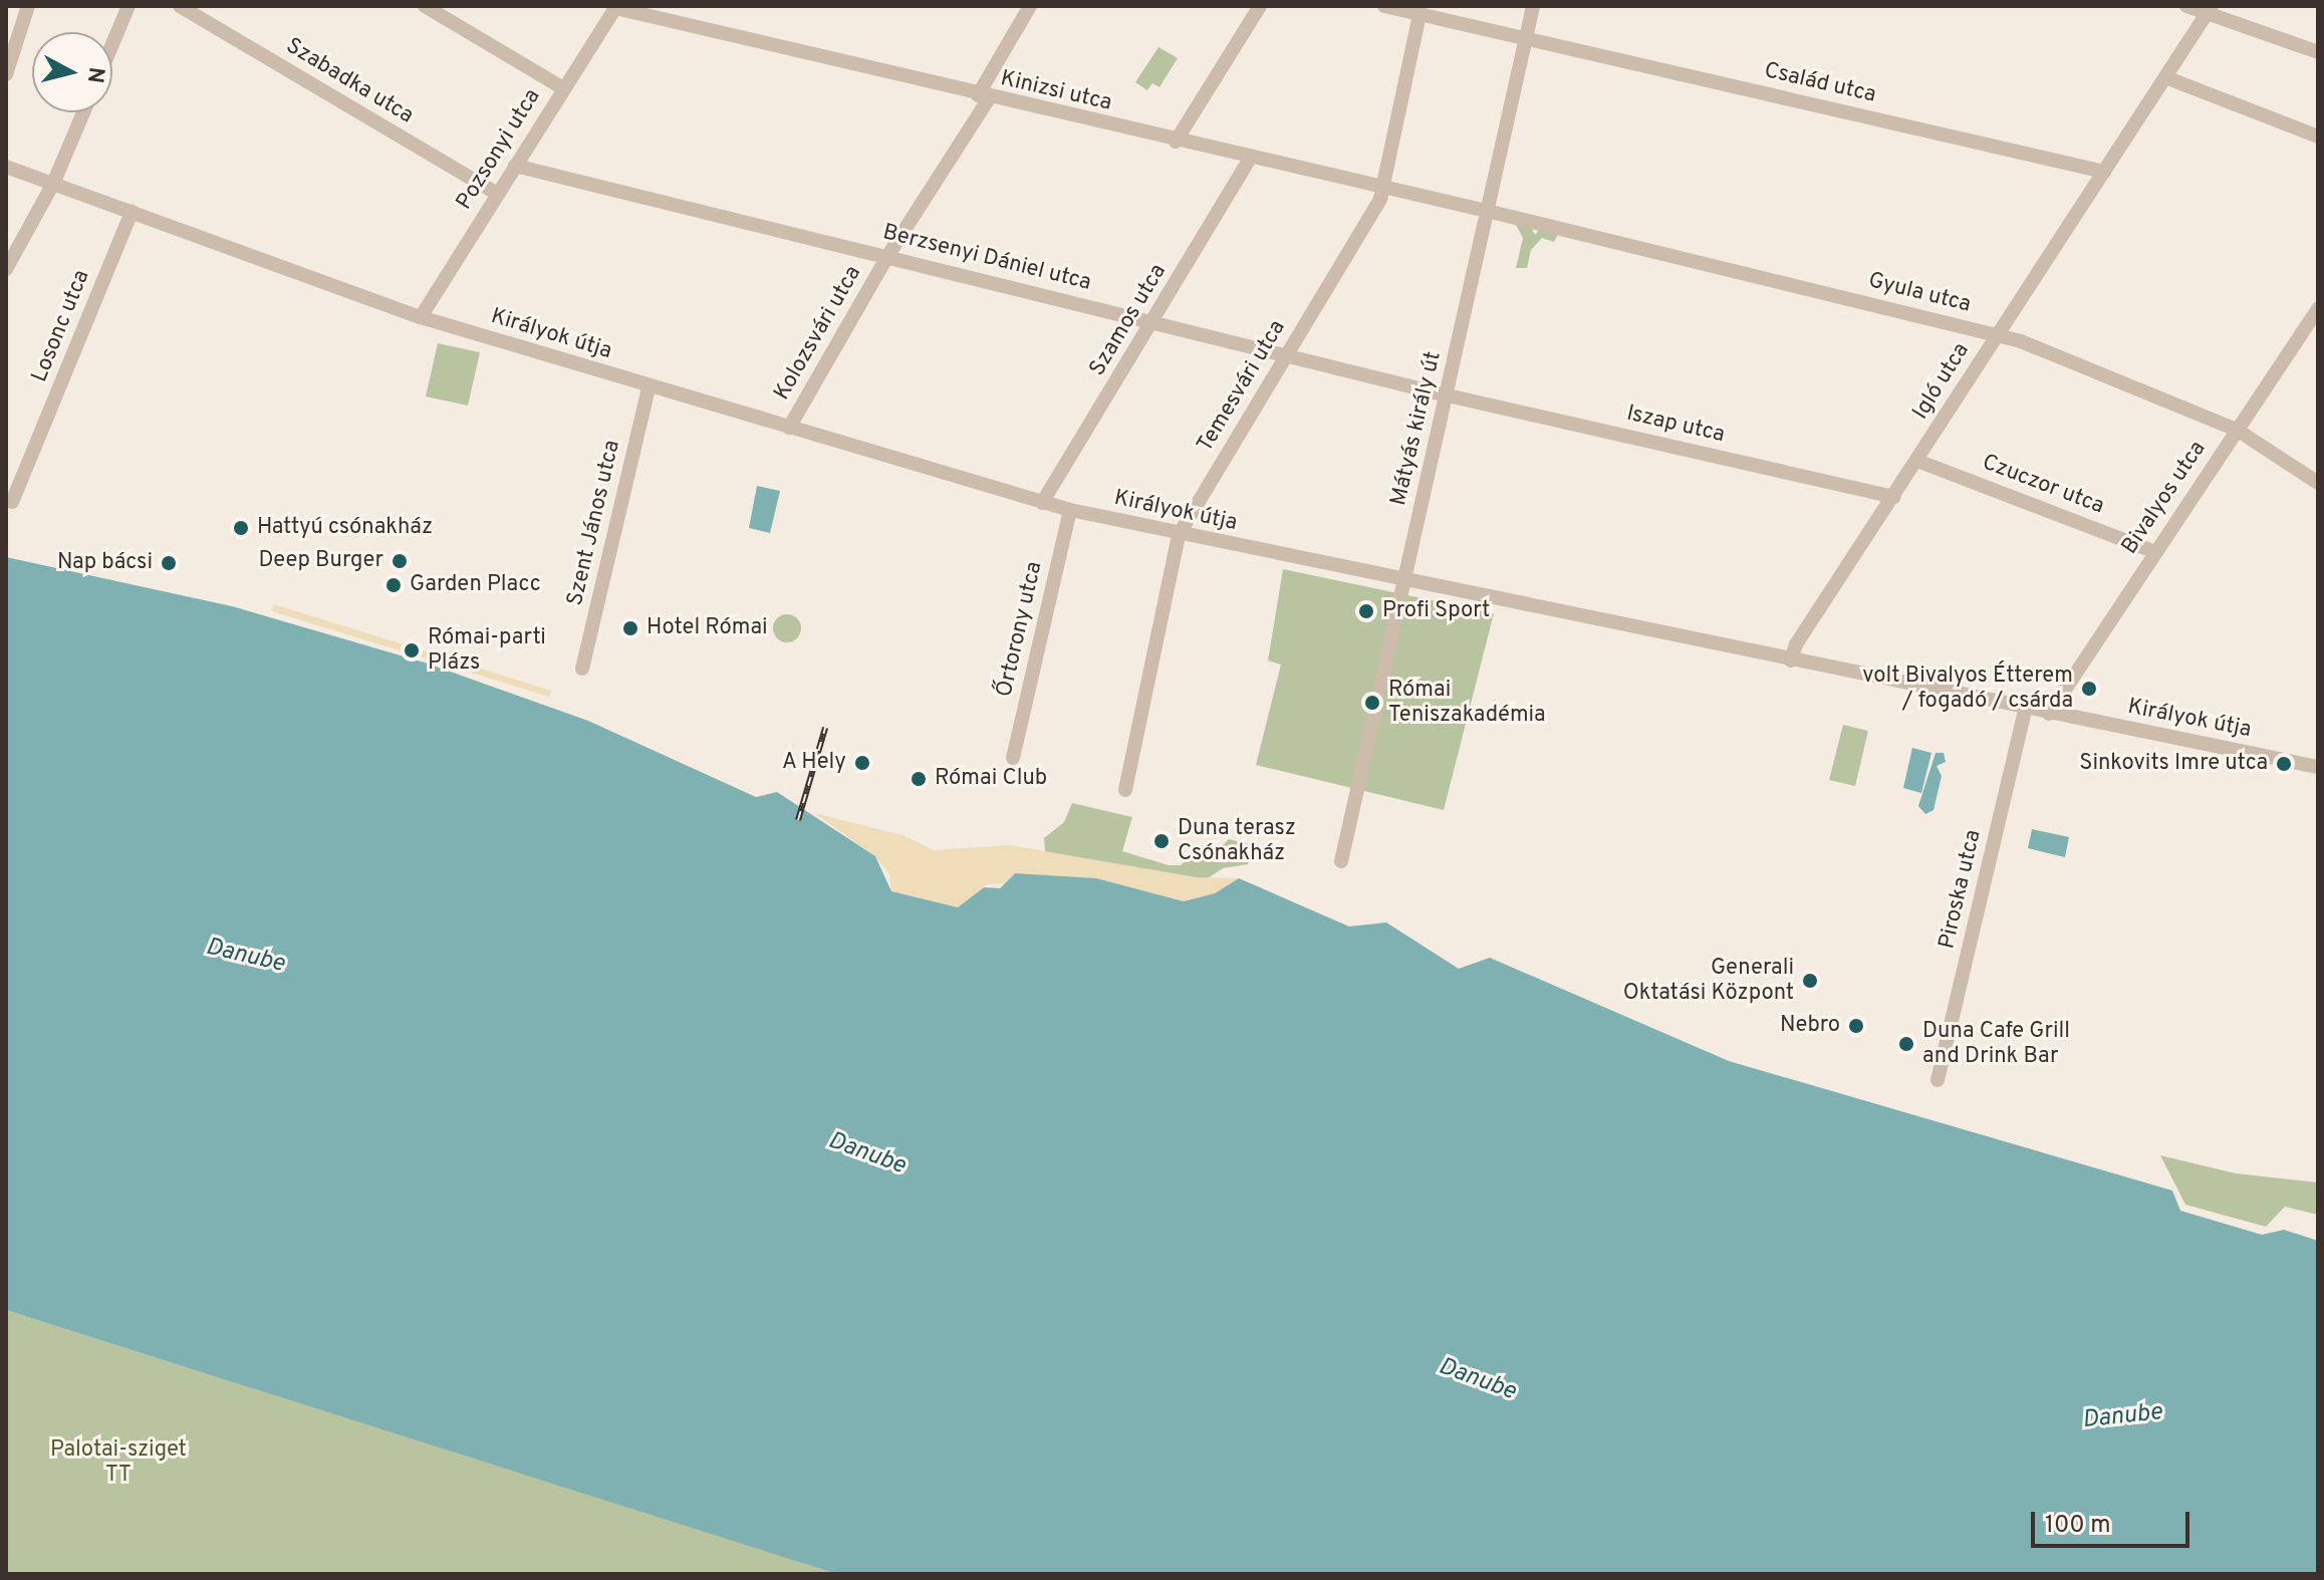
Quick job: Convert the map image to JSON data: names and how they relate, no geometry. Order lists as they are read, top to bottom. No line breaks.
{"streets":{"street":["Szabadka utca","Család utca","Kinizsi utca","Pozsonyi utca","Berzsenyi Dániel utca","Gyula utca","Szamos utca","Losonc utca","Kolozsvári utca","Királyok útja","Igló utca","Temesvári utca","Iszap utca","Mátyás király út","Czuczor utca","Bivalyos utca","Szent János utca","Őrtorony utca","Piroska utca"]},"crossings":[["Szabadka utca","Pozsonyi utca"],["Család utca","Igló utca"],["Család utca","Temesvári utca"],["Család utca","Mátyás király út"],["Kinizsi utca","Pozsonyi utca"],["Kinizsi utca","Gyula utca"],["Kinizsi utca","Szamos utca"],["Kinizsi utca","Kolozsvári utca"],["Kinizsi utca","Temesvári utca"],["Kinizsi utca","Mátyás király út"],["Pozsonyi utca","Berzsenyi Dániel utca"],["Pozsonyi utca","Királyok útja"],["Berzsenyi Dániel utca","Szamos utca"],["Berzsenyi Dániel utca","Kolozsvári utca"],["Berzsenyi Dániel utca","Temesvári utca"],["Berzsenyi Dániel utca","Iszap utca"],["Berzsenyi Dániel utca","Mátyás király út"],["Gyula utca","Igló utca"],["Gyula utca","Mátyás király út"],["Gyula utca","Bivalyos utca"],["Szamos utca","Királyok útja"],["Losonc utca","Királyok útja"],["Kolozsvári utca","Királyok útja"],["Királyok útja","Igló utca"],["Királyok útja","Temesvári utca"],["Királyok útja","Mátyás király út"],["Királyok útja","Bivalyos utca"],["Királyok útja","Szent János utca"],["Királyok útja","Őrtorony utca"],["Királyok útja","Piroska utca"],["Igló utca","Iszap utca"],["Igló utca","Czuczor utca"],["Iszap utca","Mátyás király út"],["Czuczor utca","Bivalyos utca"]],"water":["Danube"],"parks":["Palotai-sziget TT"],"places":["Hattyú csónakház","Deep Burger","Nap bácsi","Garden Placc","Profi Sport","Hotel Római","Római-parti Plázs","volt Bivalyos Étterem / fogadó / csárda","Római Teniszakadémia","A Hely","Sinkovits Imre utca","Római Club","Duna terasz Csónakház","Generali Oktatási Központ","Nebro","Duna Cafe Grill and Drink Bar"],"scale_bar":"100 m","north":"right"}
